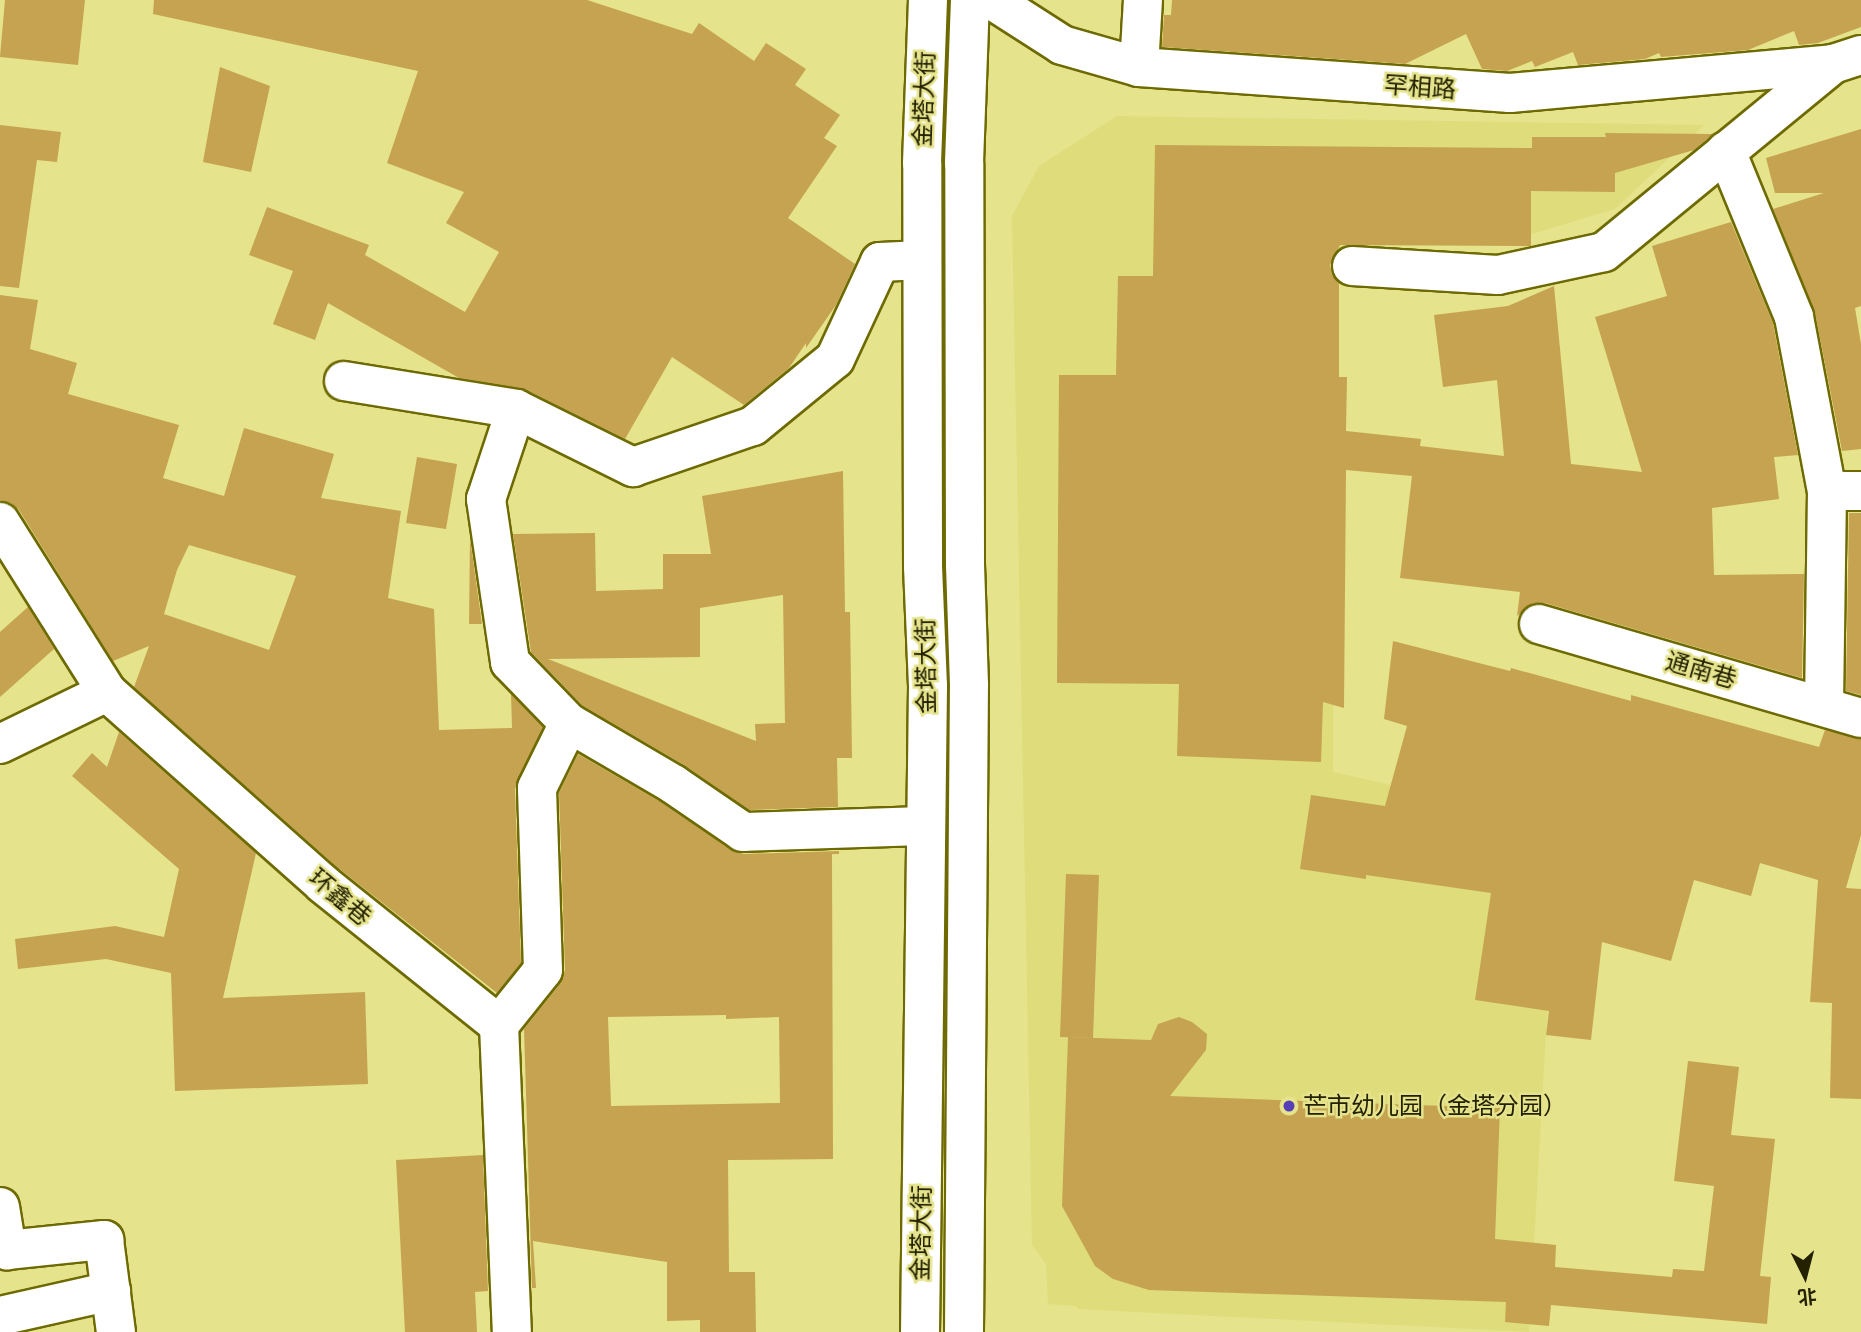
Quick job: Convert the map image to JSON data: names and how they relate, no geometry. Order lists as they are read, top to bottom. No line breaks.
{"streets":{"main road":["罕相路","金塔大街","通南巷","环鑫巷"]},"places":["芒市幼儿园（金塔分园）"],"north":"bottom"}
